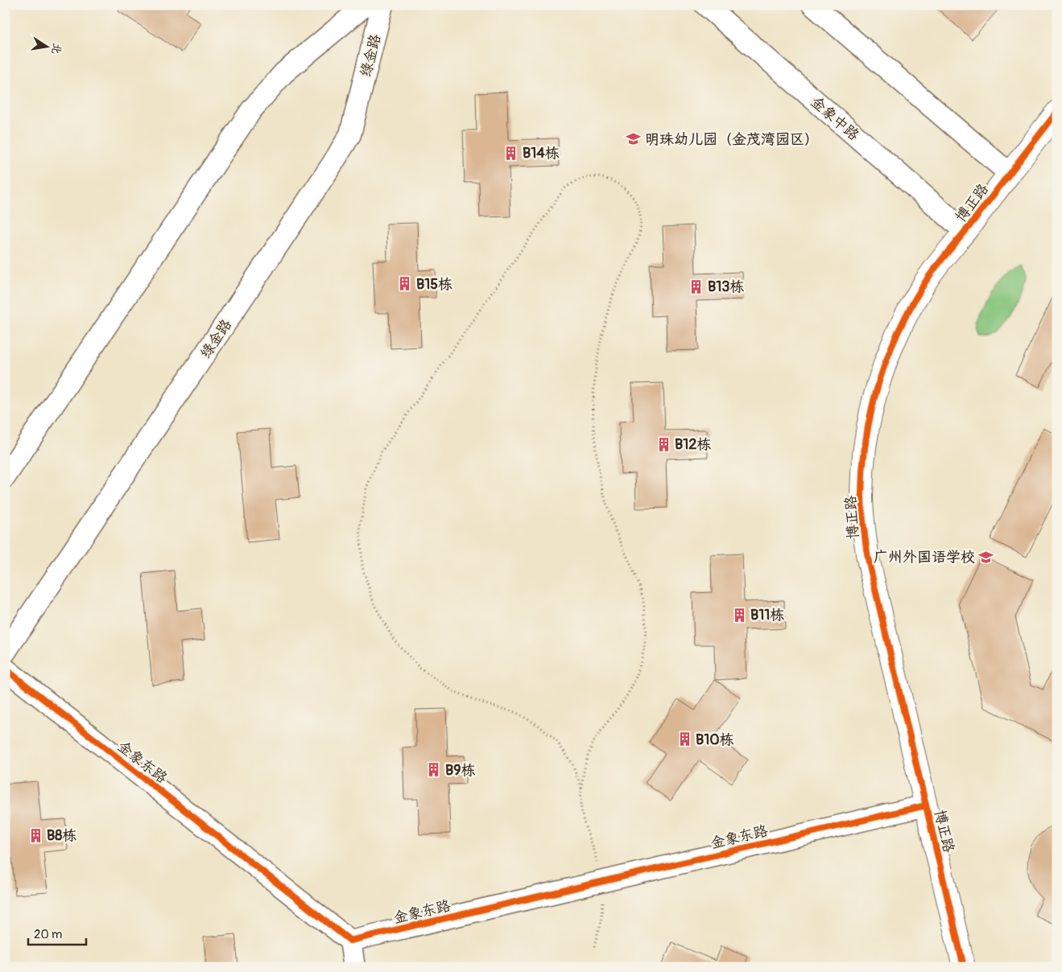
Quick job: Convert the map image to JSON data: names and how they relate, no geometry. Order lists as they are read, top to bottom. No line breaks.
{"streets":{"street":["绿金路","金象中路","博正路","金象东路"]},"crossings":[["金象中路","博正路"],["博正路","金象东路"]],"places":{"school or university":["明珠幼儿园（金茂湾园区）","广州外国语学校"],"building":["B14栋","B15栋","B13栋","B12栋","B11栋","B10栋","B9栋","B8栋"]},"scale_bar":"20 m","north":"right"}
